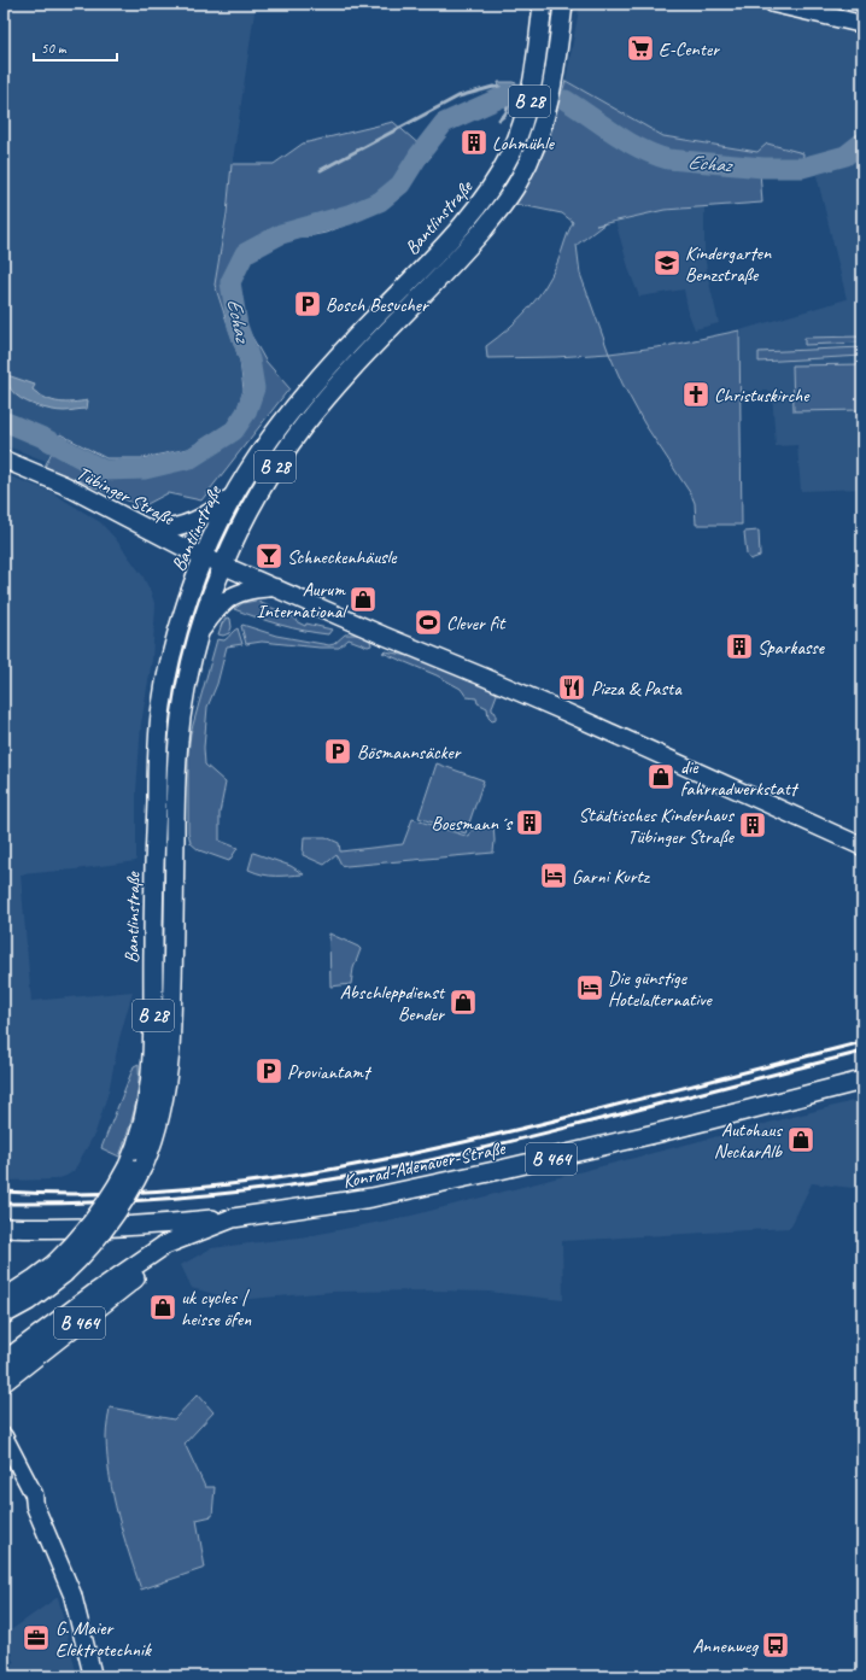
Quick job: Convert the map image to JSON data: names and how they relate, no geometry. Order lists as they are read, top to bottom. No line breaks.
{"streets":{"main road":["B 28","Bantlinstraße","B 464","Konrad-Adenauer-Straße"],"street":["Tübinger Straße"]},"crossings":[["B 28","Bantlinstraße"],["Bantlinstraße","Tübinger Straße"],["B 464","Konrad-Adenauer-Straße"]],"water":["Echaz"],"places":{"supermarket":["E-Center"],"building":["Lohmühle","Sparkasse","Boesmann´s","Städtisches Kinderhaus Tübinger Straße"],"school or university":["Kindergarten Benzstraße"],"parking":["Bosch Besucher","Bösmannsäcker","Proviantamt"],"church":["Christuskirche"],"bar":["Schneckenhäusle"],"shop":["Aurum International","die fahrradwerkstatt","Abschleppdienst Bender","Autohaus NeckarAlb","uk cycles | heisse öfen"],"sports":["Clever fit"],"restaurant":["Pizza & Pasta"],"hotel":["Garni Kurtz","Die günstige Hotelalternative"],"office":["G. Maier Elektrotechnik"],"bus stop":["Annenweg"]},"scale_bar":"50 m"}
